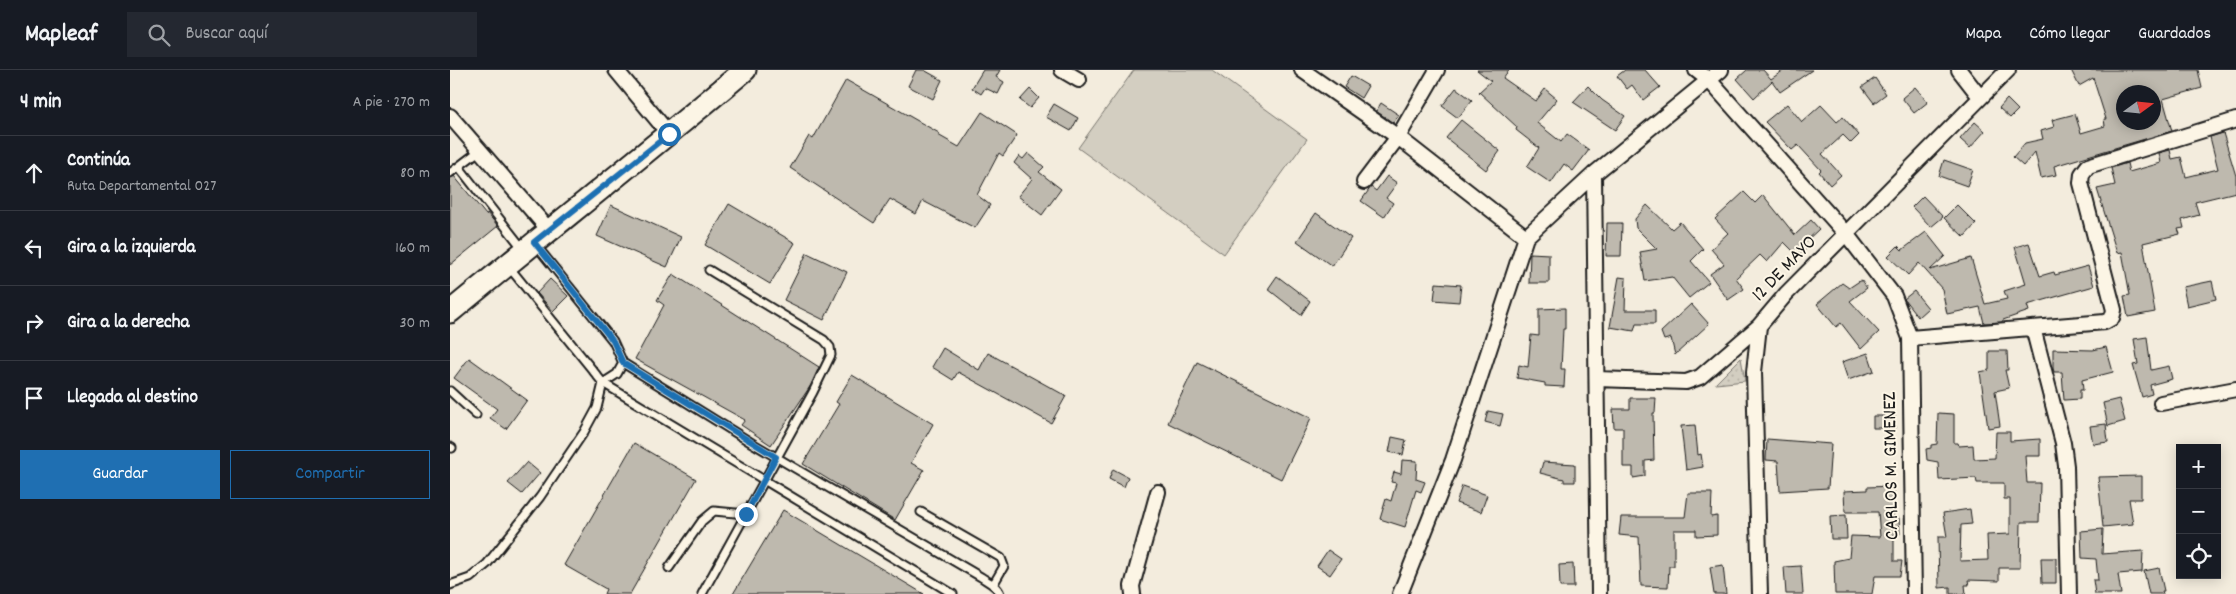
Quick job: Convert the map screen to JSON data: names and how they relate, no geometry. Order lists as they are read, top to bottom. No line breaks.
{"streets":{"street":["12 DE MAYO","CARLOS M. GIMENEZ"]},"crossings":[["12 DE MAYO","CARLOS M. GIMENEZ"]],"north":"right","page":{"header":"Mapleaf","search":"Buscar aquí","nav":["Mapa","Cómo llegar","Guardados"],"heading":["4 min","A pie · 270 m"],"list":[["Continúa","Ruta Departamental 027","80 m"],["Gira a la izquierda","160 m"],["Gira a la derecha","30 m"],"Llegada al destino"],"buttons":["Guardar","Compartir"],"map_buttons":["+","−"]}}
